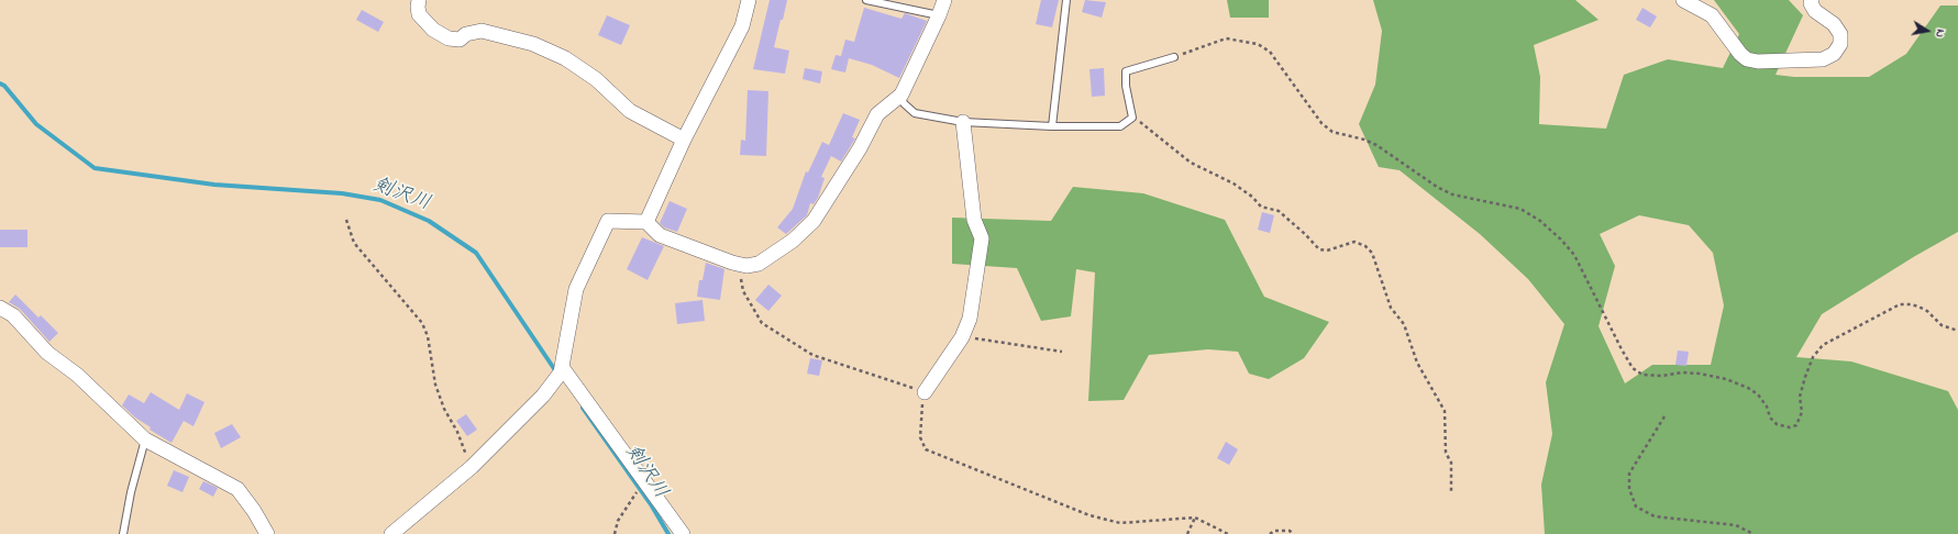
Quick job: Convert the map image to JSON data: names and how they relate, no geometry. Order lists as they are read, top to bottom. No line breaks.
{"water":["剣沢川"],"north":"right"}
